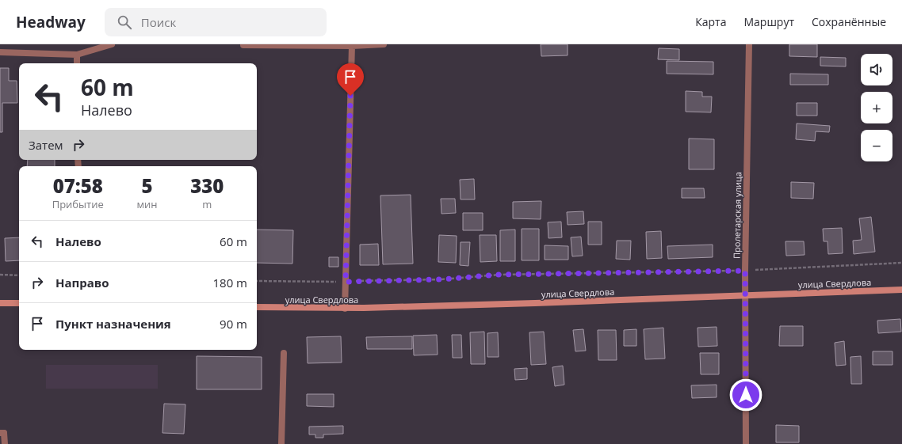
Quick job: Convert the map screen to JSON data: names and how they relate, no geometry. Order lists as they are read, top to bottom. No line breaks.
{"streets":{"street":["Пролетарская улица","улица Свердлова"]},"crossings":[["Пролетарская улица","улица Свердлова"]],"page":{"header":"Headway","search":"Поиск","nav":["Карта","Маршрут","Сохранённые"],"map_buttons":["+","−"],"turn":["60 m","Налево"],"then":"Затем","eta":["07:58","Прибытие","5","мин","330","m"],"list":[{"name":"Налево","value":"60 m"},{"name":"Направо","value":"180 m"},{"name":"Пункт назначения","value":"90 m"}]}}
